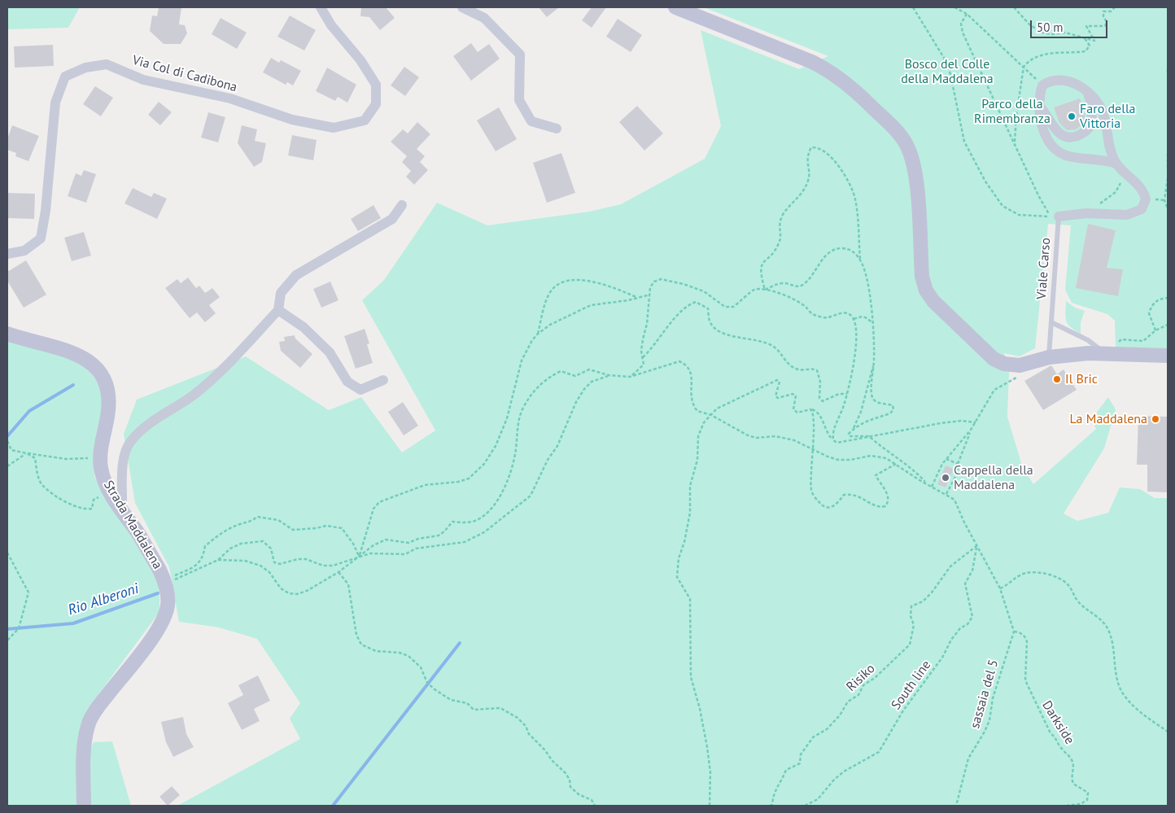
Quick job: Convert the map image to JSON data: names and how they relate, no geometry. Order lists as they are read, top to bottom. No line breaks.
{"streets":{"street":["Via Col di Cadibona","Strada Maddalena"],"lane":["Viale Carso"],"path":["Risiko","South line","sassaia del 5","Darkside"]},"crossings":[["Risiko","South line"],["sassaia del 5","Darkside"]],"water":["Rio Alberoni"],"parks":["Bosco del Colle della Maddalena","Parco della Rimembranza"],"places":["Faro della Vittoria","Il Bric","La Maddalena","Cappella della Maddalena"],"scale_bar":"50 m"}
